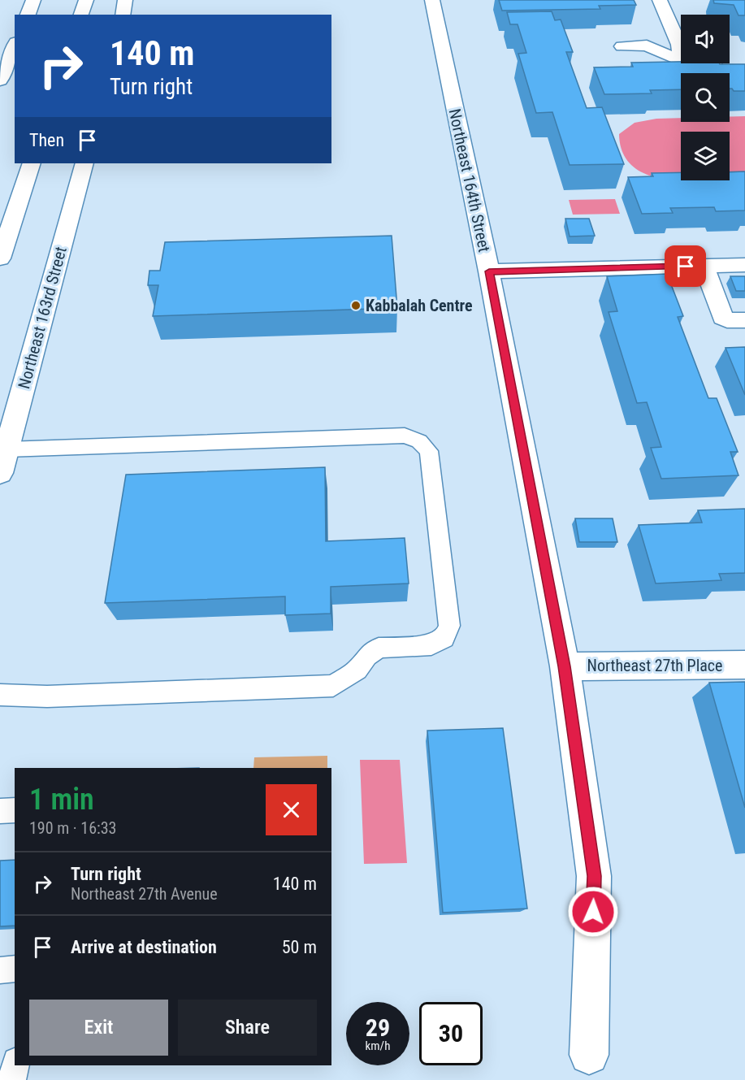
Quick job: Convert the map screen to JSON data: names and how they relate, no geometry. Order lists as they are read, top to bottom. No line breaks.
{"streets":{"street":["Northeast 164th Street","Northeast 163rd Street","Northeast 27th Place"]},"crossings":[["Northeast 164th Street","Northeast 27th Place"]],"places":["Kabbalah Centre"],"page":{"turn":["140 m","Turn right"],"then":"Then","heading":["1 min","190 m · 16:33"],"list":[{"name":"Turn right","note":"Northeast 27th Avenue","value":"140 m"},{"name":"Arrive at destination","value":"50 m"}],"buttons":["Exit","Share"],"speed":"29 km/h","limit":"30"}}
